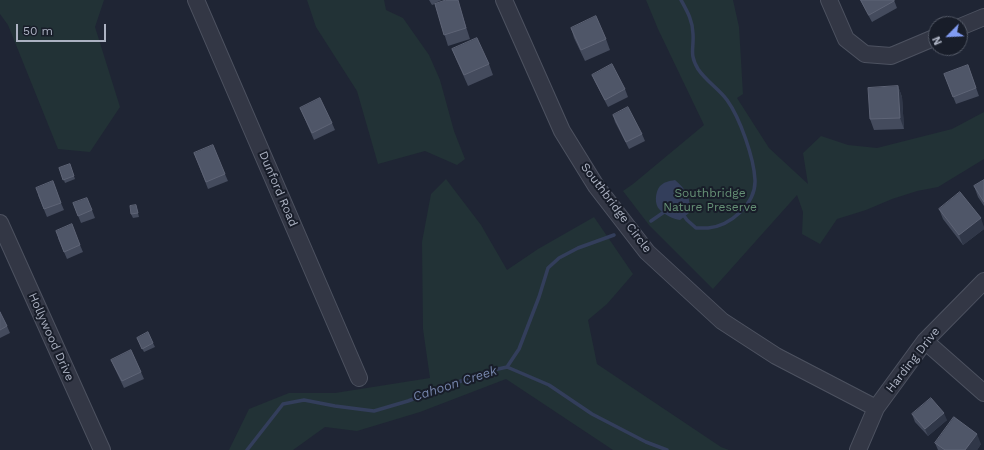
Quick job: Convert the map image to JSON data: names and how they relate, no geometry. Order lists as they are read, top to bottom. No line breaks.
{"streets":{"street":["Dunford Road","Southbridge Circle","Hollywood Drive","Harding Drive"]},"crossings":[["Southbridge Circle","Harding Drive"]],"water":["Cahoon Creek"],"parks":["Southbridge Nature Preserve"],"scale_bar":"50 m","north":"bottom left"}
